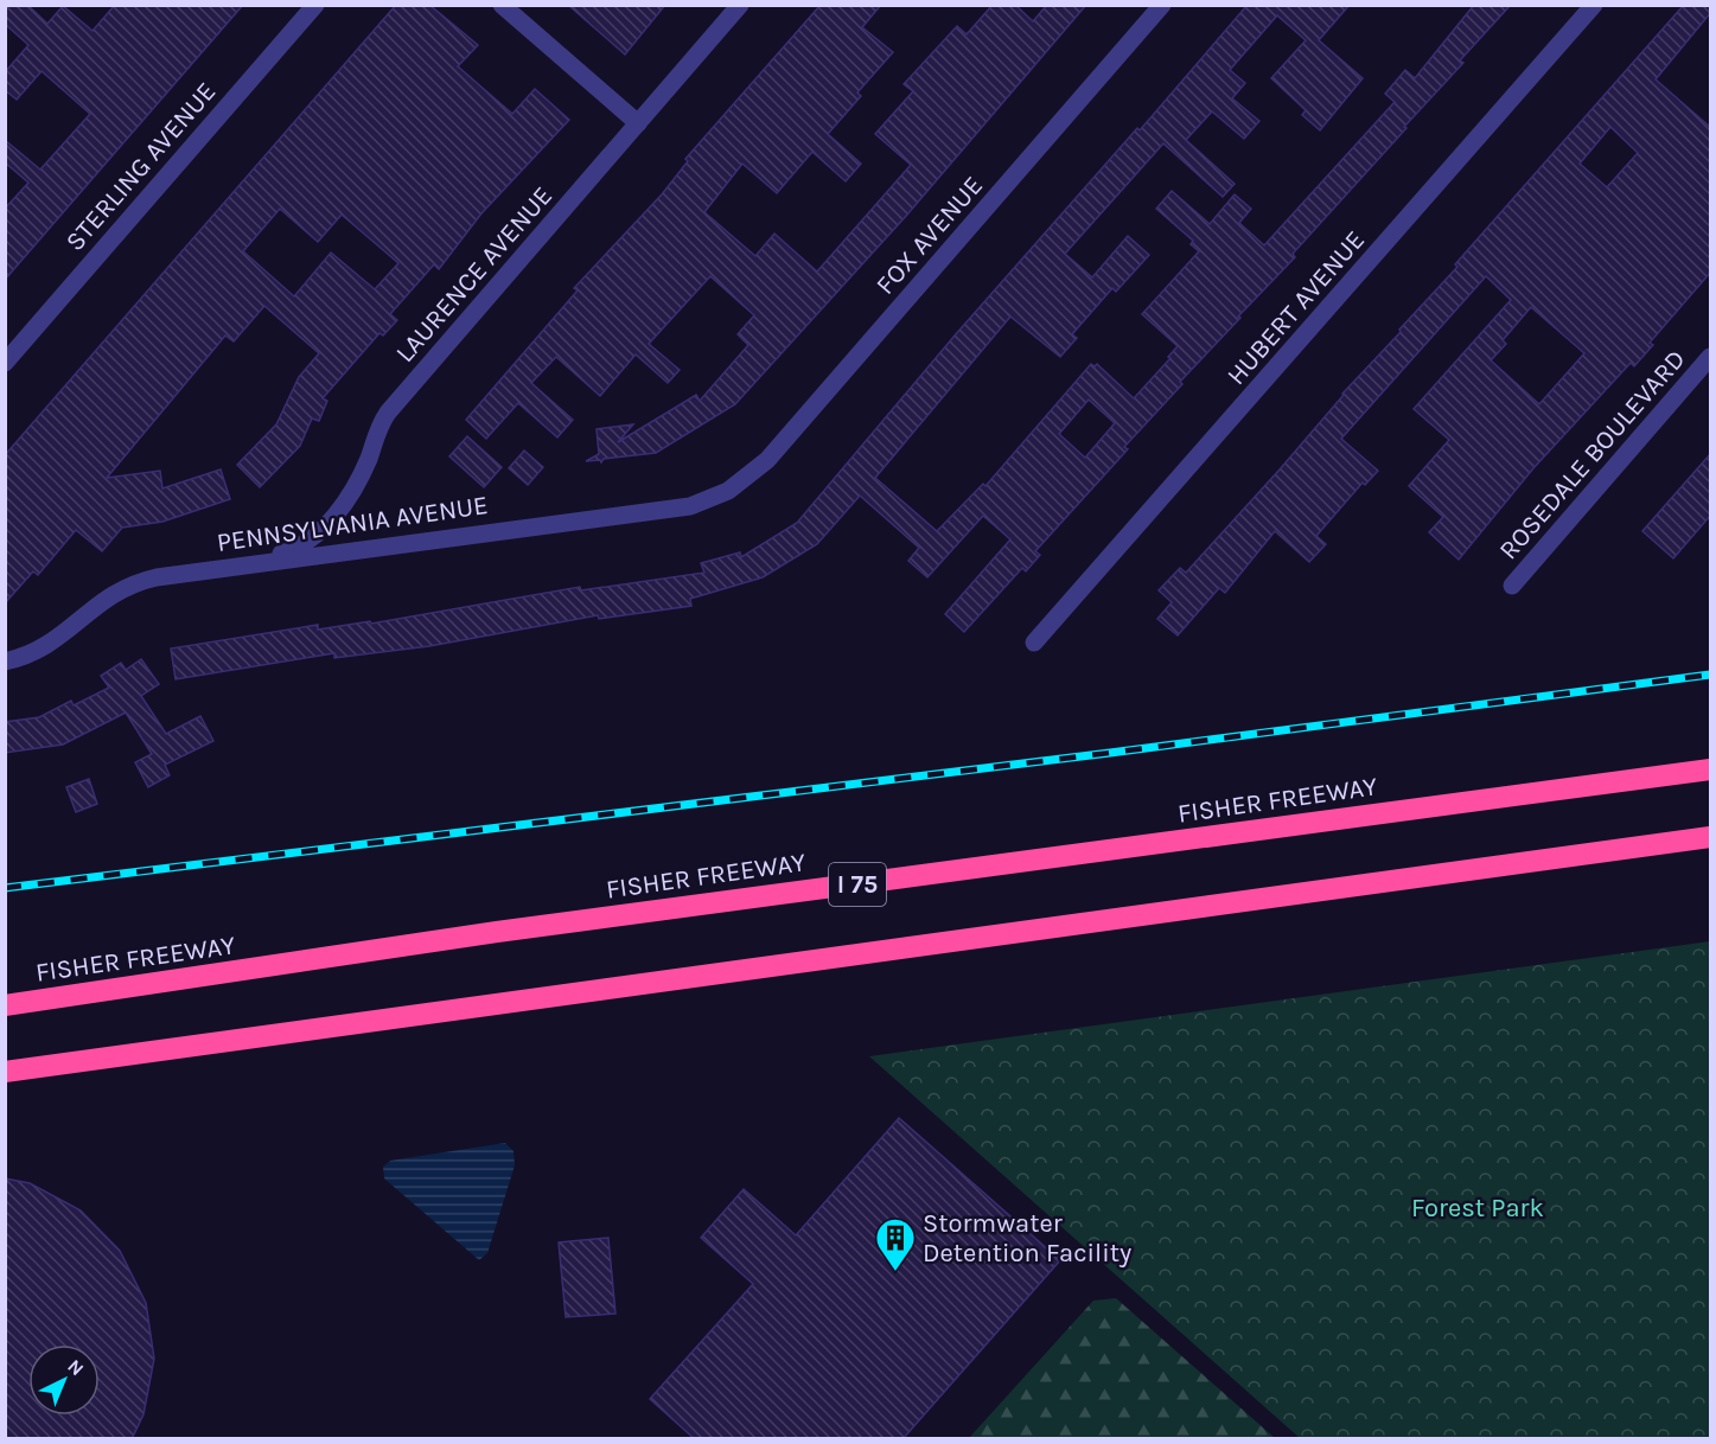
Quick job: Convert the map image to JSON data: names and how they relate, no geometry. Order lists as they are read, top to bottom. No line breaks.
{"streets":{"highway":["FISHER FREEWAY","I 75"],"street":["STERLING AVENUE","FOX AVENUE","LAURENCE AVENUE","HUBERT AVENUE","ROSEDALE BOULEVARD","PENNSYLVANIA AVENUE"]},"crossings":[["FOX AVENUE","PENNSYLVANIA AVENUE"],["LAURENCE AVENUE","PENNSYLVANIA AVENUE"]],"parks":["Forest Park"],"places":{"building":["Stormwater Detention Facility"]},"north":"top right"}
